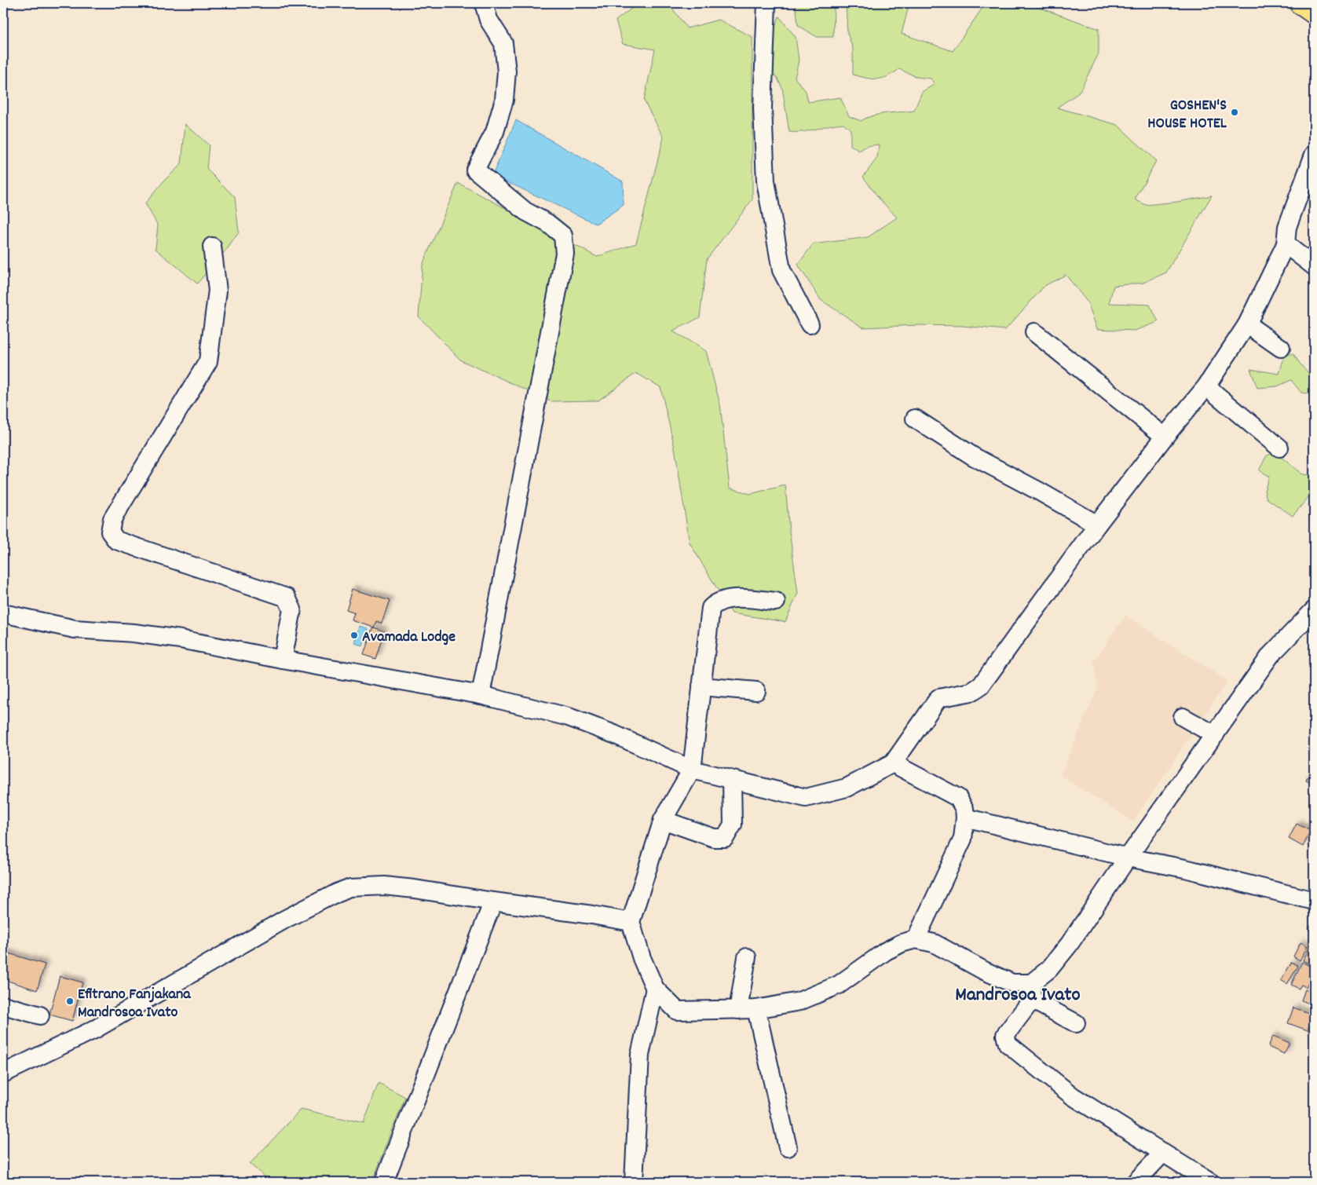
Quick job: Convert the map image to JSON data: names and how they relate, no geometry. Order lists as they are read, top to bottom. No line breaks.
{"districts":["Mandrosoa Ivato"],"places":["GOSHEN'S HOUSE HOTEL","Avamada Lodge","Efitrano Fanjakana Mandrosoa Ivato"]}
